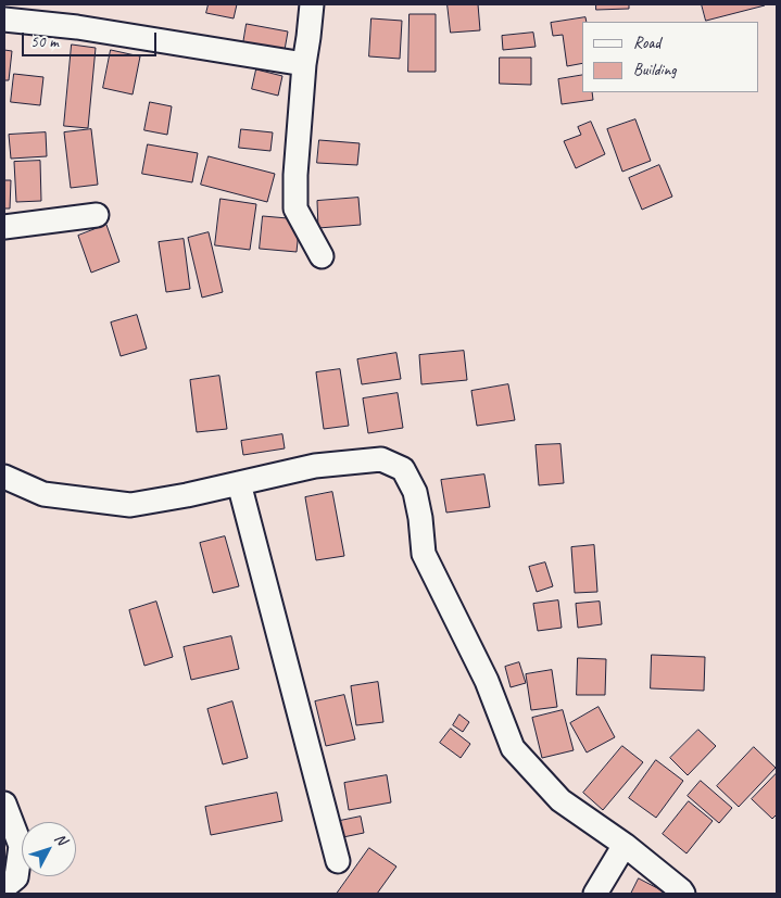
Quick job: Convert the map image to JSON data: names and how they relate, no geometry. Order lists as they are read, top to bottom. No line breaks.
{"legend":["Road","Building"],"scale_bar":"50 m","north":"top right"}
